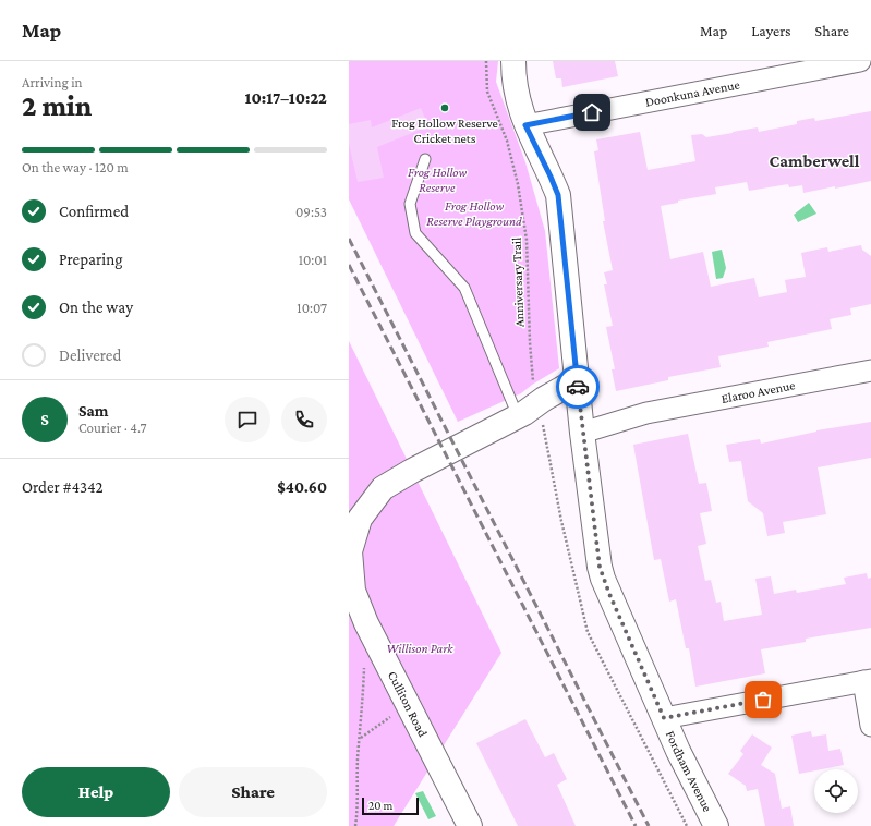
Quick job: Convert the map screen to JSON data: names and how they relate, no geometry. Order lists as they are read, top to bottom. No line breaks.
{"streets":{"street":["Doonkuna Avenue","Elaroo Avenue","Culliton Road","Fordham Avenue"],"path":["Anniversary Trail"]},"crossings":[["Doonkuna Avenue","Fordham Avenue"],["Anniversary Trail","Culliton Road"],["Elaroo Avenue","Culliton Road"],["Elaroo Avenue","Fordham Avenue"],["Culliton Road","Fordham Avenue"]],"districts":["Camberwell"],"parks":["Frog Hollow Reserve","Frog Hollow Reserve Playground","Willison Park"],"places":["Frog Hollow Reserve Cricket nets"],"scale_bar":"20 m","page":{"header":"Map","nav":["Map","Layers","Share"],"heading":["2 min","Arriving in","10:17–10:22"],"panel":["Sam","Courier · 4.7","Order #4342","$40.60"],"bar":"On the way · 120 m","list":[["Confirmed","09:53"],["Preparing","10:01"],["On the way","10:07"],"Delivered"],"round":"S","buttons":["Help","Share"],"scale":"20 m"}}
